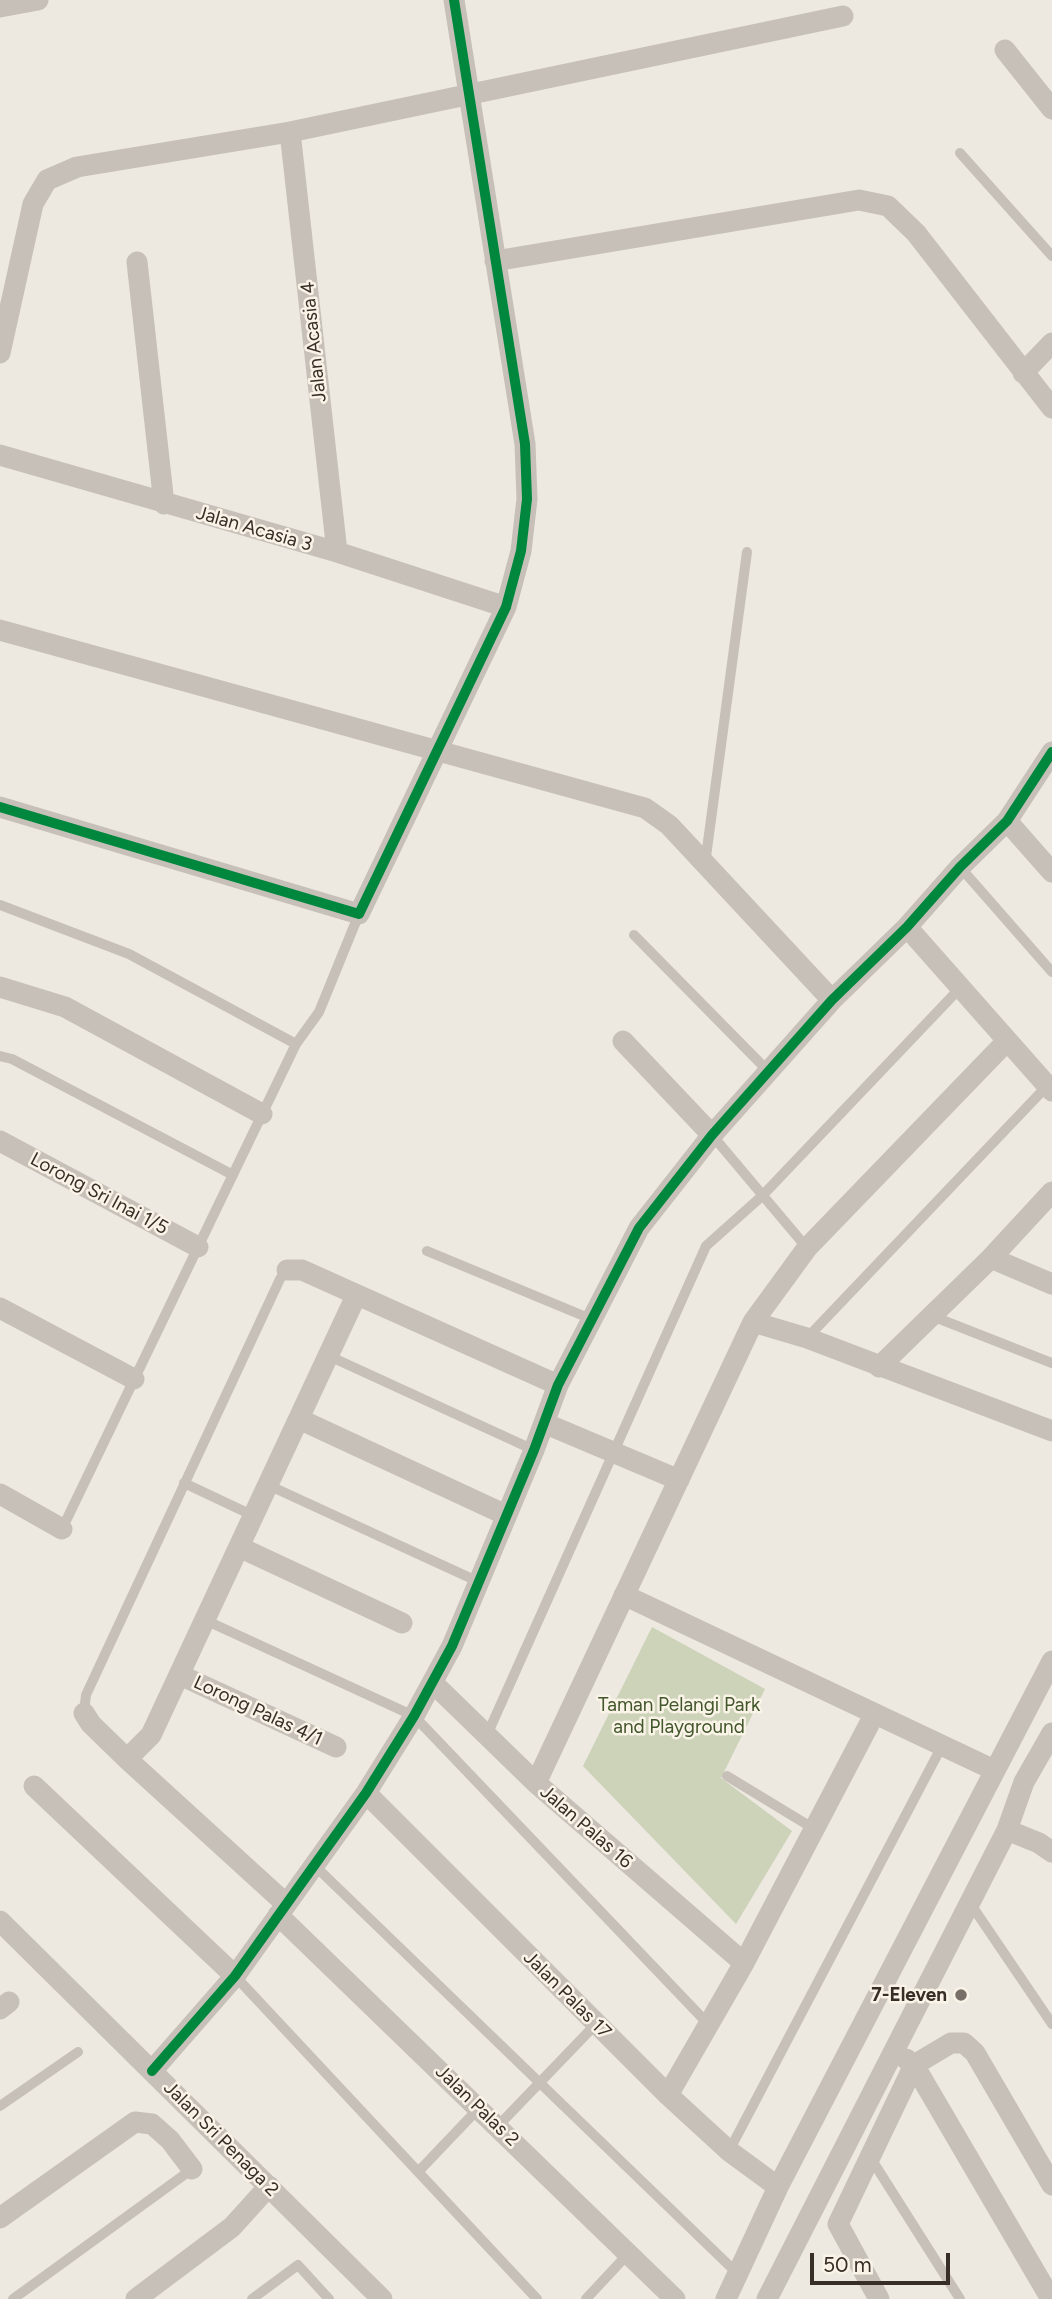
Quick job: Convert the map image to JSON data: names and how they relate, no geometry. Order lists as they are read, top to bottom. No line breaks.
{"streets":{"street":["Jalan Acasia 4","Jalan Acasia 3","Lorong Sri Inai 1/5","Lorong Palas 4/1","Jalan Palas 16","Jalan Palas 17","Jalan Palas 2","Jalan Sri Penaga 2"]},"crossings":[["Jalan Acasia 4","Jalan Acasia 3"]],"parks":["Taman Pelangi Park and Playground"],"places":["7-Eleven"],"scale_bar":"50 m"}
